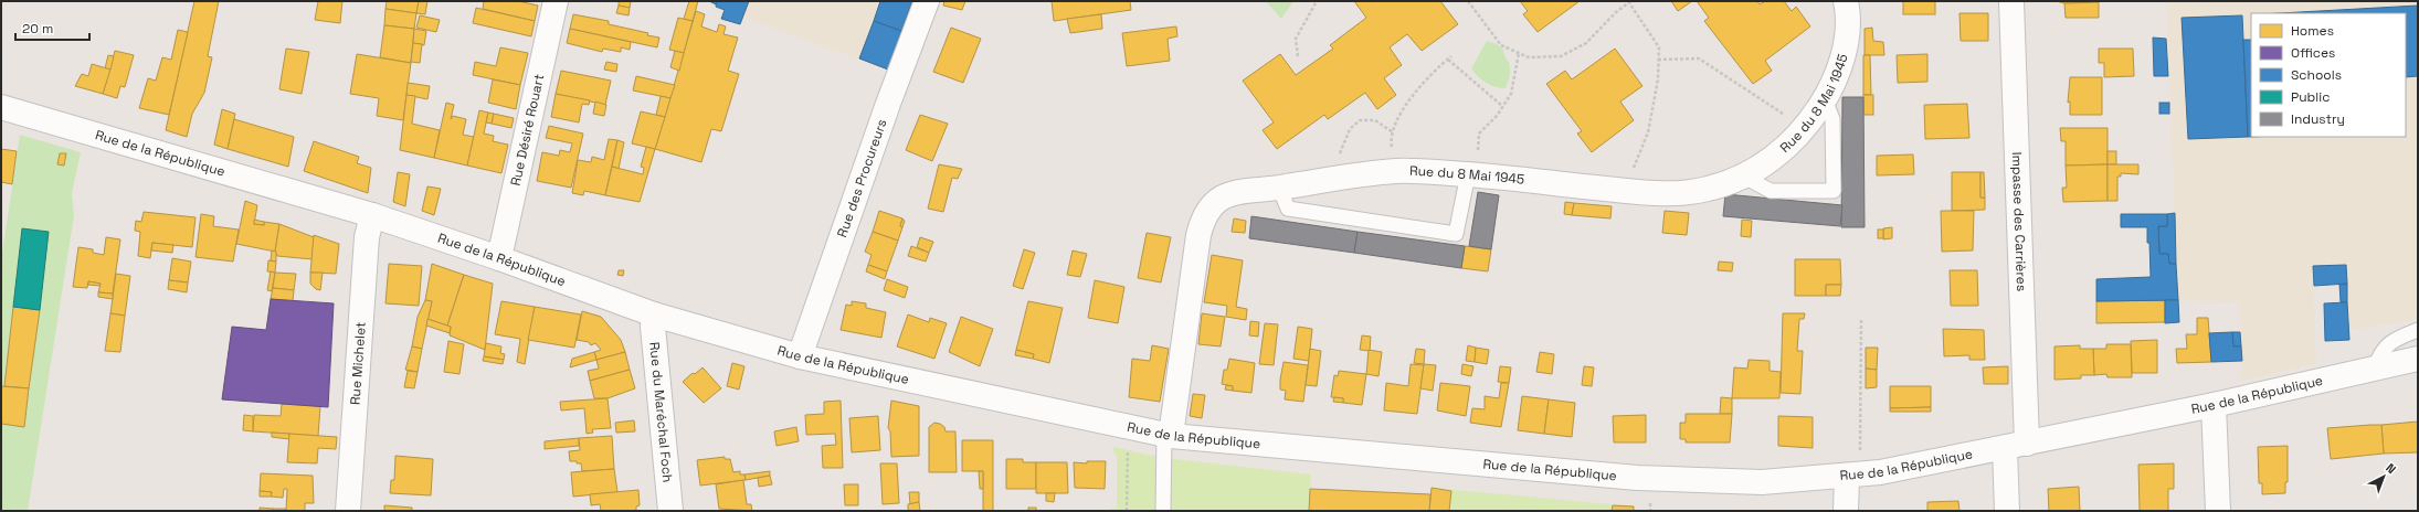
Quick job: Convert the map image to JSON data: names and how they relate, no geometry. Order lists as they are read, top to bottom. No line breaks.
{"streets":{"street":["Rue du 8 Mai 1945","Rue Désiré Rouart","Rue de la République","Rue des Procureurs","Impasse des Carrières","Rue Michelet","Rue du Maréchal Foch"]},"crossings":[["Rue du 8 Mai 1945","Rue de la République"],["Rue Désiré Rouart","Rue de la République"],["Rue de la République","Rue des Procureurs"],["Rue de la République","Impasse des Carrières"],["Rue de la République","Rue Michelet"],["Rue de la République","Rue du Maréchal Foch"]],"legend":["Homes","Offices","Schools","Public","Industry"],"scale_bar":"20 m","north":"top right"}
